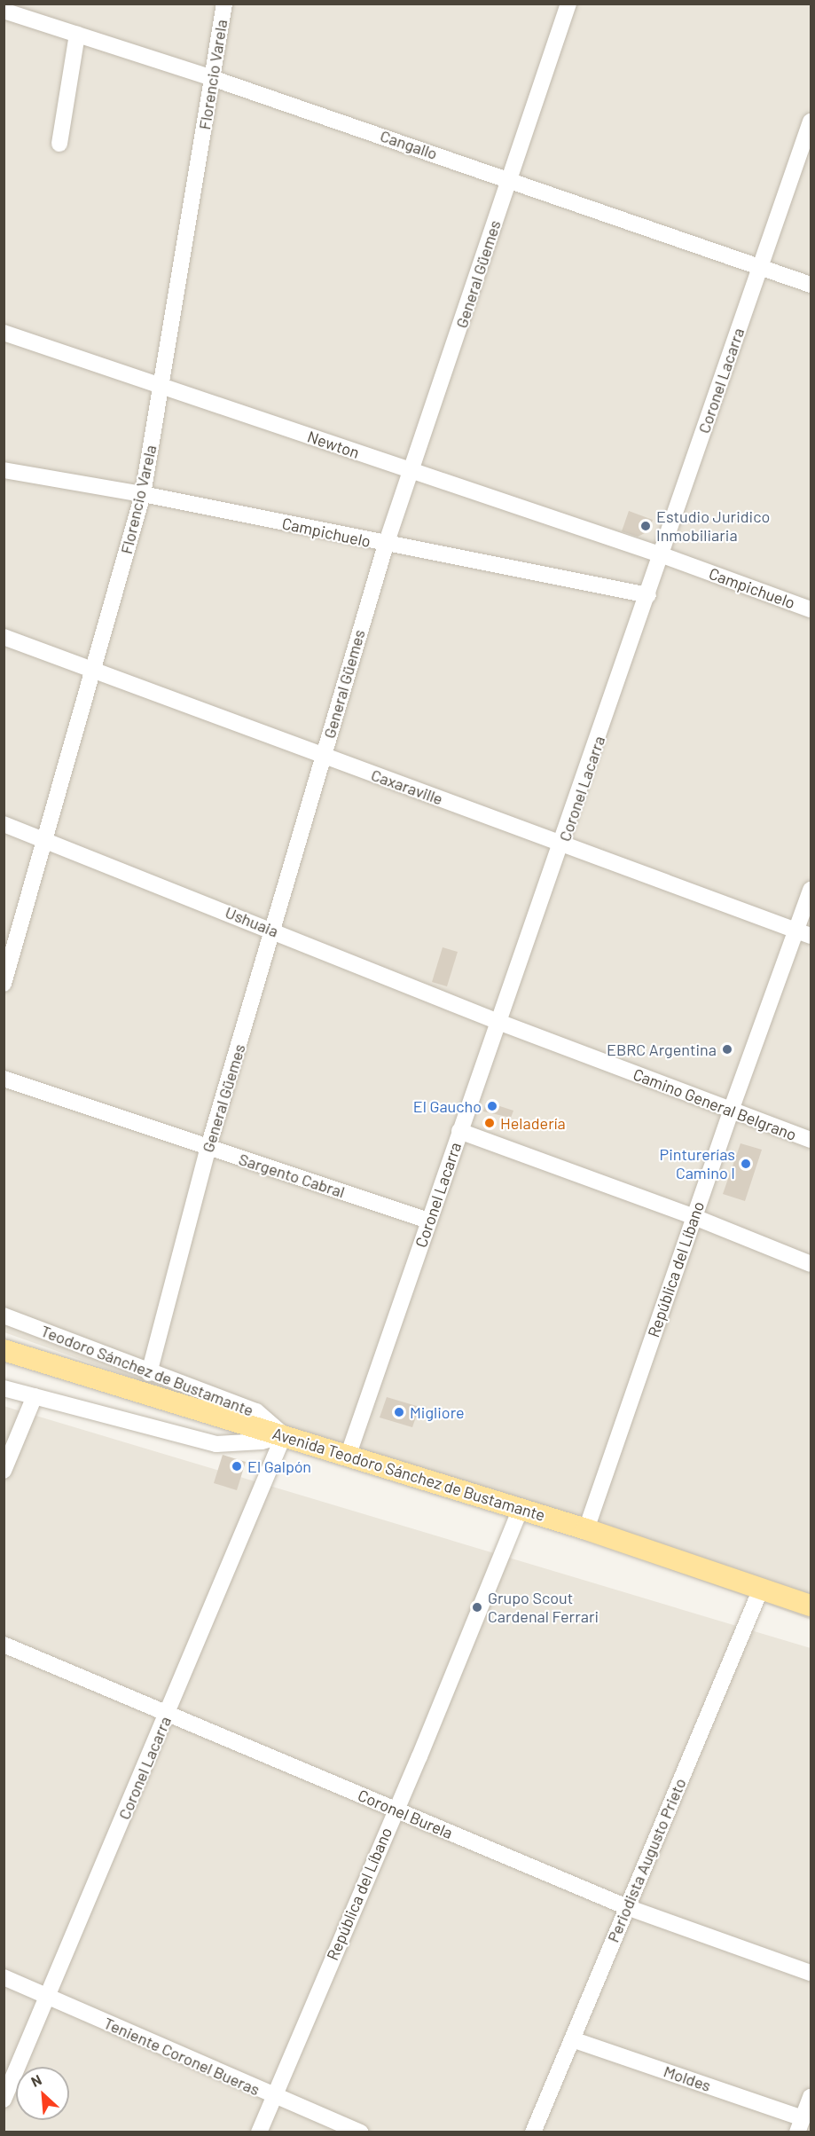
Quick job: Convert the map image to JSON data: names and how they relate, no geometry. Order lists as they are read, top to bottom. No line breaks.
{"streets":{"main road":["Avenida Teodoro Sánchez de Bustamante"],"street":["Florencio Varela","Cangallo","General Güemes","Coronel Lacarra","Newton","Campichuelo","Caxaraville","Ushuaia","Camino General Belgrano","Sargento Cabral","República del Líbano","Teodoro Sánchez de Bustamante","Coronel Burela","Periodista Augusto Prieto","Teniente Coronel Bueras","Moldes"]},"crossings":[["Florencio Varela","Cangallo"],["Florencio Varela","Newton"],["Florencio Varela","Campichuelo"],["Florencio Varela","Caxaraville"],["Florencio Varela","Ushuaia"],["Cangallo","General Güemes"],["Cangallo","Coronel Lacarra"],["General Güemes","Newton"],["General Güemes","Campichuelo"],["General Güemes","Caxaraville"],["General Güemes","Ushuaia"],["General Güemes","Sargento Cabral"],["General Güemes","Teodoro Sánchez de Bustamante"],["Coronel Lacarra","Newton"],["Coronel Lacarra","Campichuelo"],["Coronel Lacarra","Caxaraville"],["Coronel Lacarra","Ushuaia"],["Coronel Lacarra","Camino General Belgrano"],["Coronel Lacarra","Sargento Cabral"],["Coronel Lacarra","Teodoro Sánchez de Bustamante"],["Coronel Lacarra","Avenida Teodoro Sánchez de Bustamante"],["Coronel Lacarra","Coronel Burela"],["Coronel Lacarra","Teniente Coronel Bueras"],["Newton","Campichuelo"],["Caxaraville","República del Líbano"],["Ushuaia","Camino General Belgrano"],["Camino General Belgrano","República del Líbano"],["República del Líbano","Avenida Teodoro Sánchez de Bustamante"],["República del Líbano","Coronel Burela"],["República del Líbano","Teniente Coronel Bueras"],["Teodoro Sánchez de Bustamante","Avenida Teodoro Sánchez de Bustamante"],["Avenida Teodoro Sánchez de Bustamante","Periodista Augusto Prieto"],["Coronel Burela","Periodista Augusto Prieto"],["Periodista Augusto Prieto","Moldes"]],"places":["Estudio Juridico Inmobiliaria","EBRC Argentina","El Gaucho","Heladería","Pinturerías Camino I","Migliore","El Galpón","Grupo Scout Cardenal Ferrari"],"north":"top left"}
